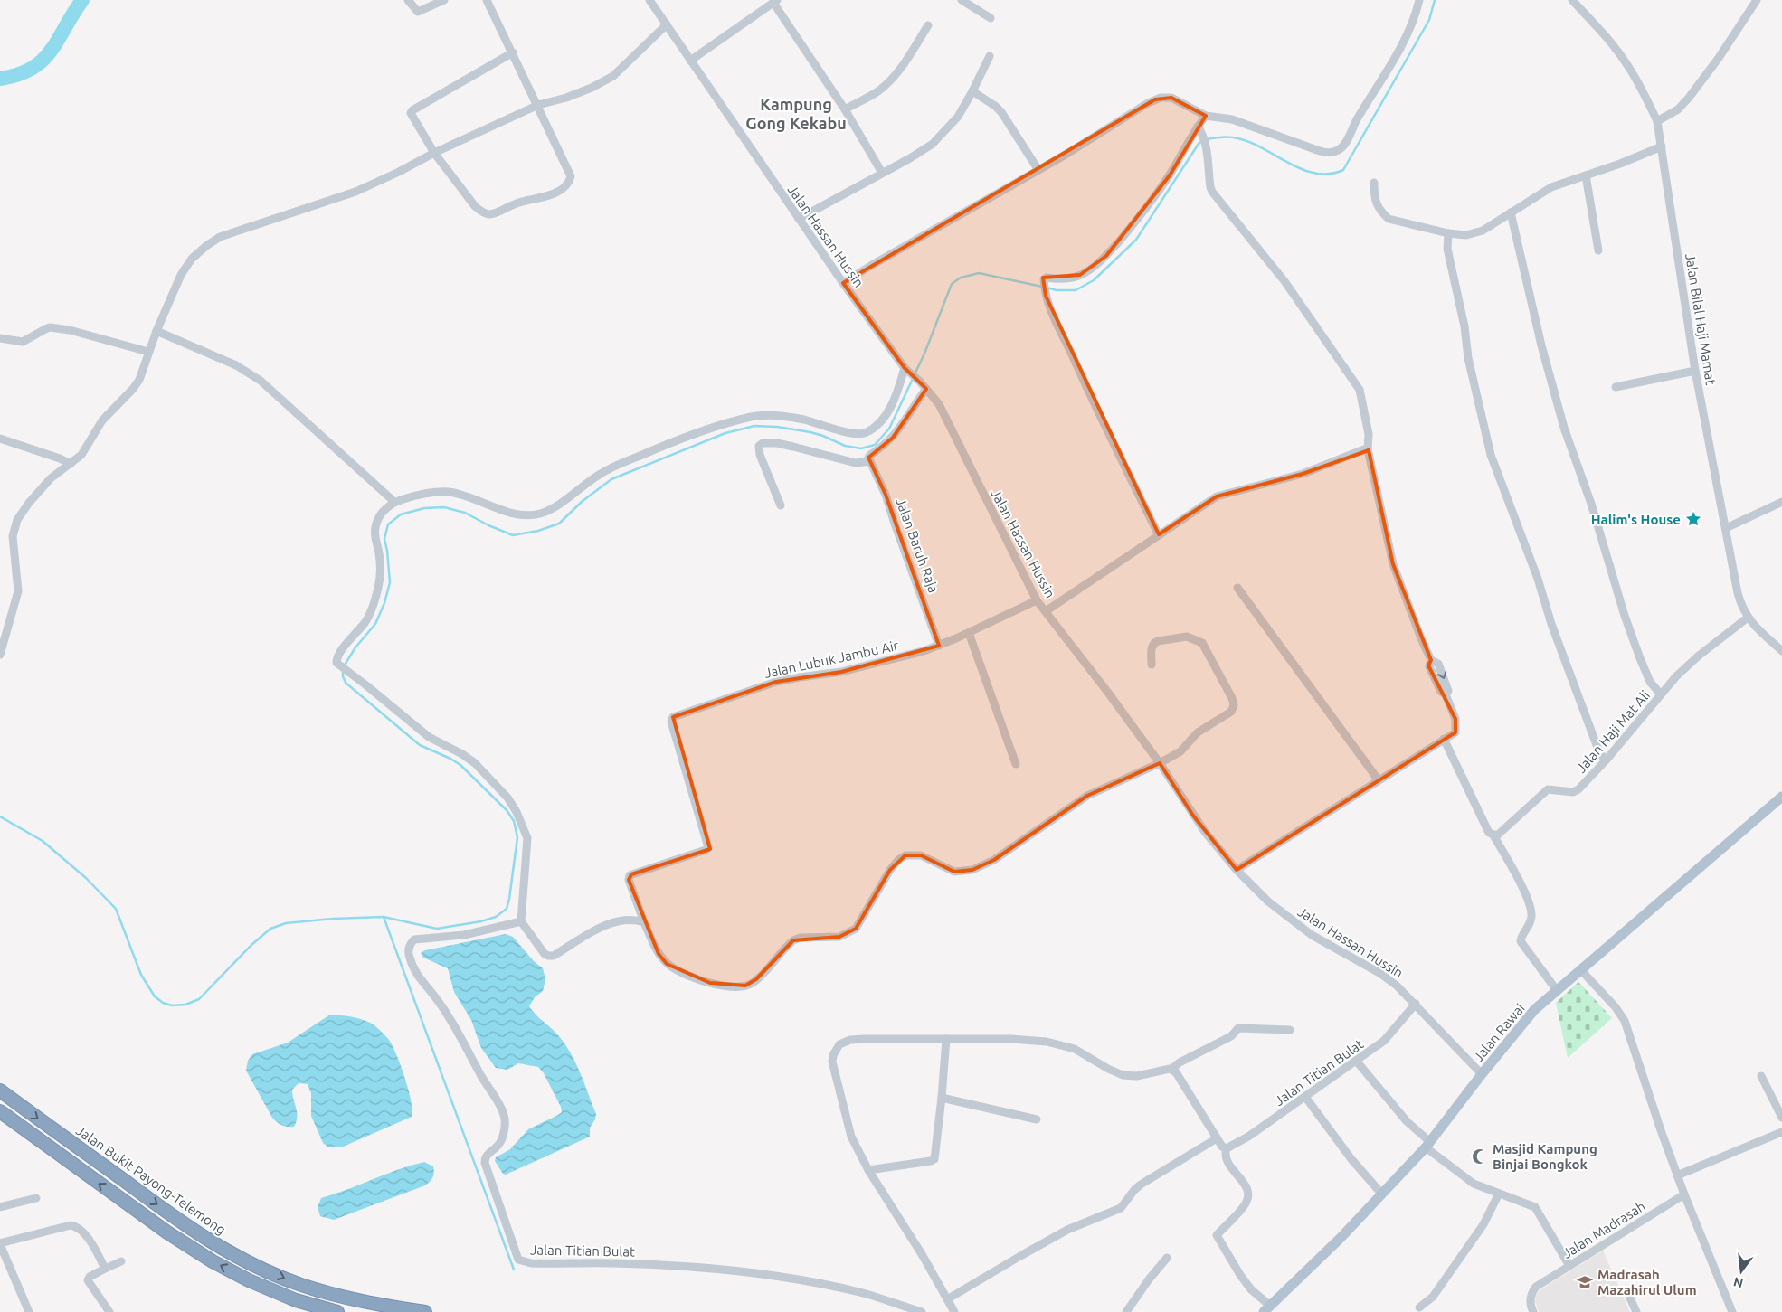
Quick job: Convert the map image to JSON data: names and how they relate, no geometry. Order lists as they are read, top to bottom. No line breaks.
{"streets":{"highway":["Jalan Bukit Payong-Telemong"],"main road":["Jalan Rawai"],"street":["Jalan Hassan Hussin","Jalan Bilal Haji Mamat","Jalan Baruh Raja","Jalan Lubuk Jambu Air","Jalan Haji Mat Ali","Jalan Titian Bulat","Jalan Madrasah"]},"crossings":[["Jalan Hassan Hussin","Jalan Lubuk Jambu Air"],["Jalan Hassan Hussin","Jalan Rawai"],["Jalan Hassan Hussin","Jalan Titian Bulat"],["Jalan Bilal Haji Mamat","Jalan Haji Mat Ali"],["Jalan Baruh Raja","Jalan Lubuk Jambu Air"]],"districts":["Kampung Gong Kekabu"],"places":{"place":["Halim's House"],"mosque":["Masjid Kampung Binjai Bongkok"],"school or university":["Madrasah Mazahirul Ulum"]},"north":"bottom"}
